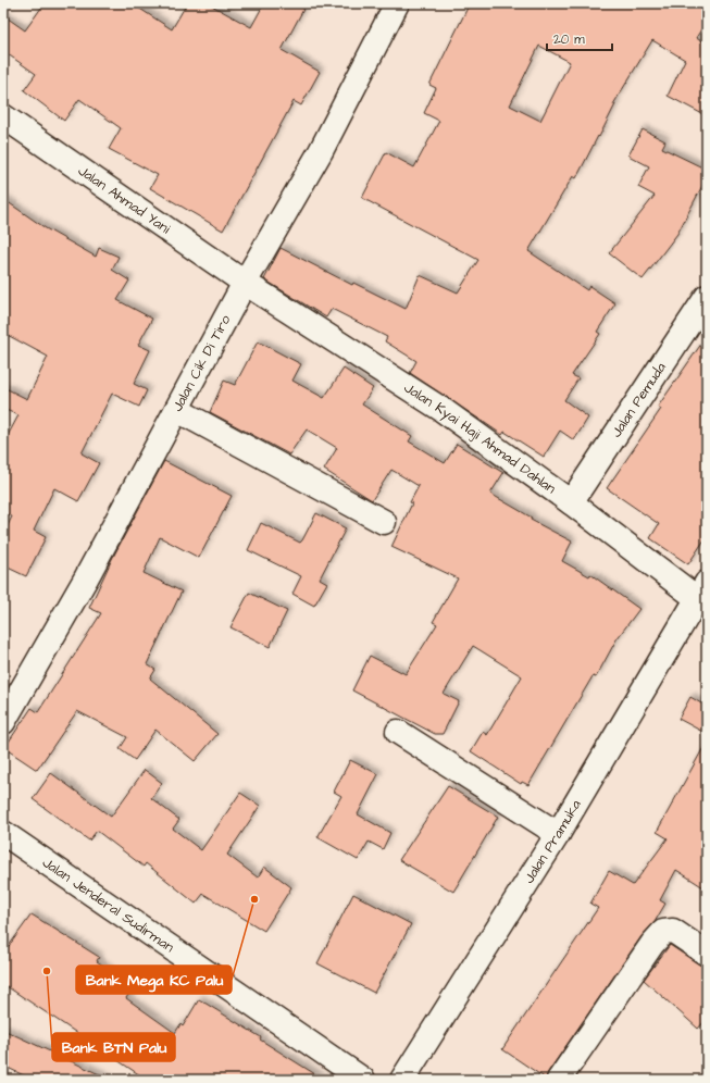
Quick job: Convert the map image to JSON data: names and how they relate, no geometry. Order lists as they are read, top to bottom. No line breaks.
{"streets":{"main road":["Jalan Ahmad Yani","Jalan Cik Di Tiro","Jalan Pemuda","Jalan Kyai Haji Ahmad Dahlan","Jalan Pramuka","Jalan Jenderal Sudirman"]},"crossings":[["Jalan Ahmad Yani","Jalan Cik Di Tiro"],["Jalan Ahmad Yani","Jalan Kyai Haji Ahmad Dahlan"],["Jalan Cik Di Tiro","Jalan Kyai Haji Ahmad Dahlan"],["Jalan Pemuda","Jalan Kyai Haji Ahmad Dahlan"],["Jalan Kyai Haji Ahmad Dahlan","Jalan Pramuka"]],"places":["Bank Mega KC Palu","Bank BTN Palu"],"scale_bar":"20 m"}
